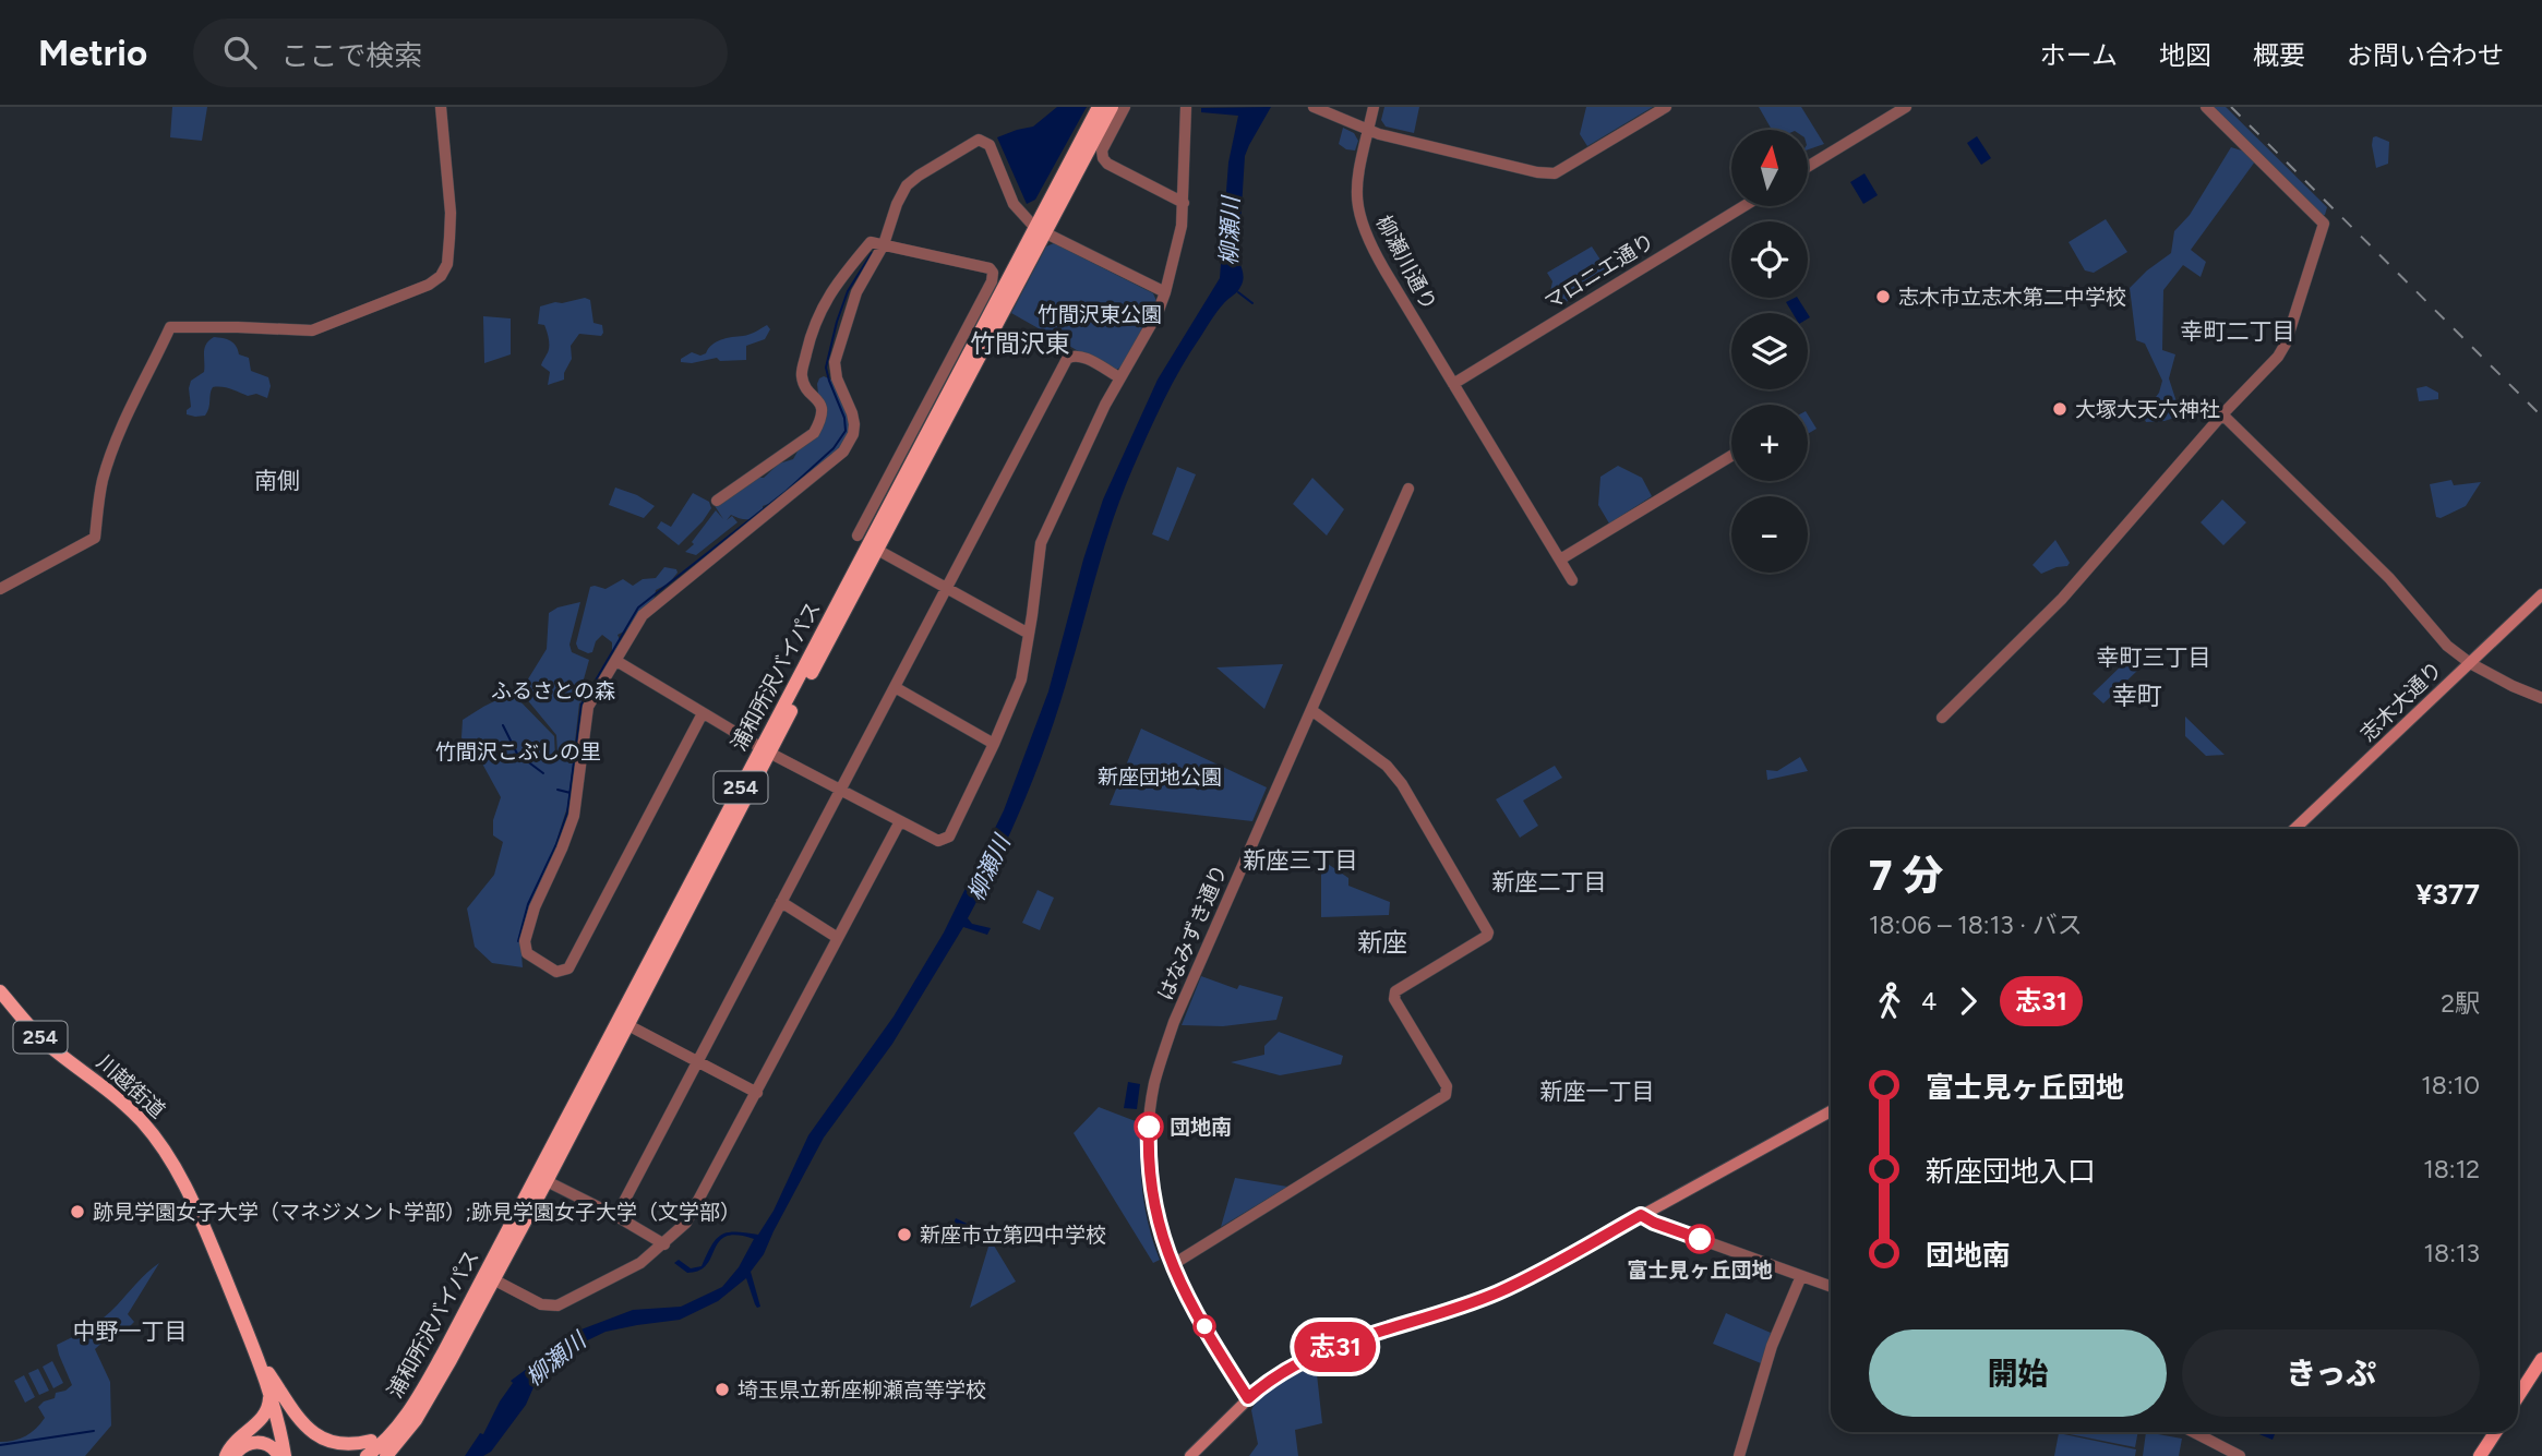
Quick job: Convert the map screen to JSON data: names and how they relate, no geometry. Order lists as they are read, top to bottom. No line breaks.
{"streets":{"highway":["浦和所沢バイパス","254","川越街道"],"main road":["志木大通り"],"street":["柳瀬川通り","マロニエ通り","はなみずき通り"]},"crossings":[["柳瀬川通り","マロニエ通り"],["浦和所沢バイパス","254"]],"districts":["幸町二丁目","竹間沢東","南側","幸町三丁目","幸町","新座三丁目","新座二丁目","新座","新座一丁目","中野一丁目"],"water":["柳瀬川"],"parks":["竹間沢東公園","ふるさとの森","竹間沢こぶしの里","新座団地公園"],"places":["志木市立志木第二中学校","大塚大天六神社","団地南","跡見学園女子大学（マネジメント学部）;跡見学園女子大学（文学部）","新座市立第四中学校","富士見ヶ丘団地","埼玉県立新座柳瀬高等学校"],"lines":["bus line 志31"],"north":"top","page":{"header":"Metrio","search":"ここで検索","nav":["ホーム","地図","概要","お問い合わせ"],"on_map":"志31","map_buttons":["+","−"],"heading":["7 分","18:06 – 18:13 · バス","¥377"],"legs":["4","志31","2駅"],"list":[{"name":"富士見ヶ丘団地","value":"18:10"},{"name":"新座団地入口","value":"18:12"},{"name":"団地南","value":"18:13"}],"buttons":["開始","きっぷ"]}}
